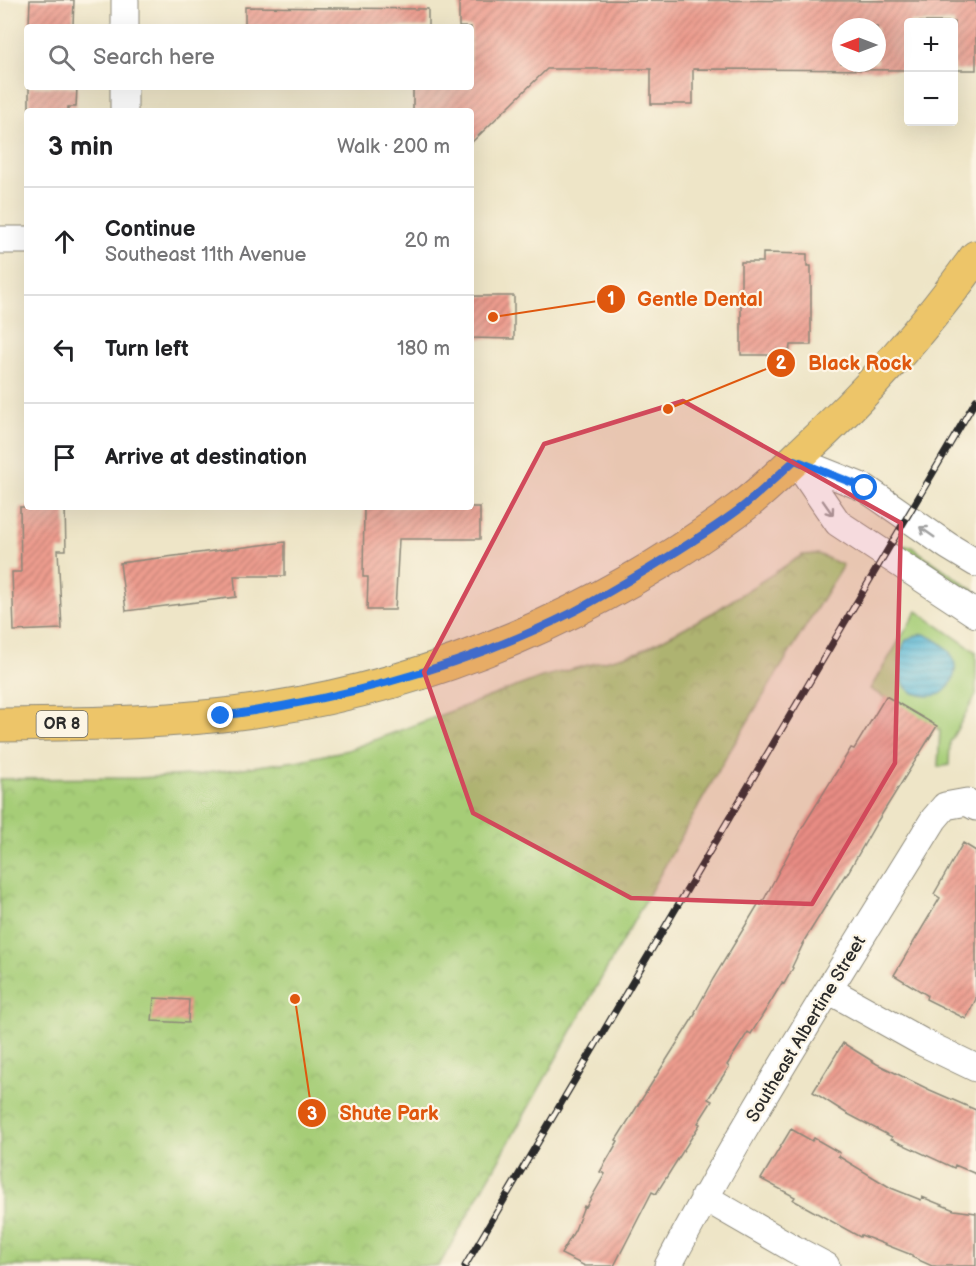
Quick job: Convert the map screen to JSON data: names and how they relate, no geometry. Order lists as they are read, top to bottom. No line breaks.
{"streets":{"main road":["OR 8"],"street":["Southeast Albertine Street"]},"places":["Gentle Dental","Black Rock","Shute Park"],"north":"left","page":{"map_buttons":["+","−"],"search":"Search here","heading":["3 min","Walk · 200 m"],"list":[["Continue","Southeast 11th Avenue","20 m"],["Turn left","180 m"],"Arrive at destination"]}}
